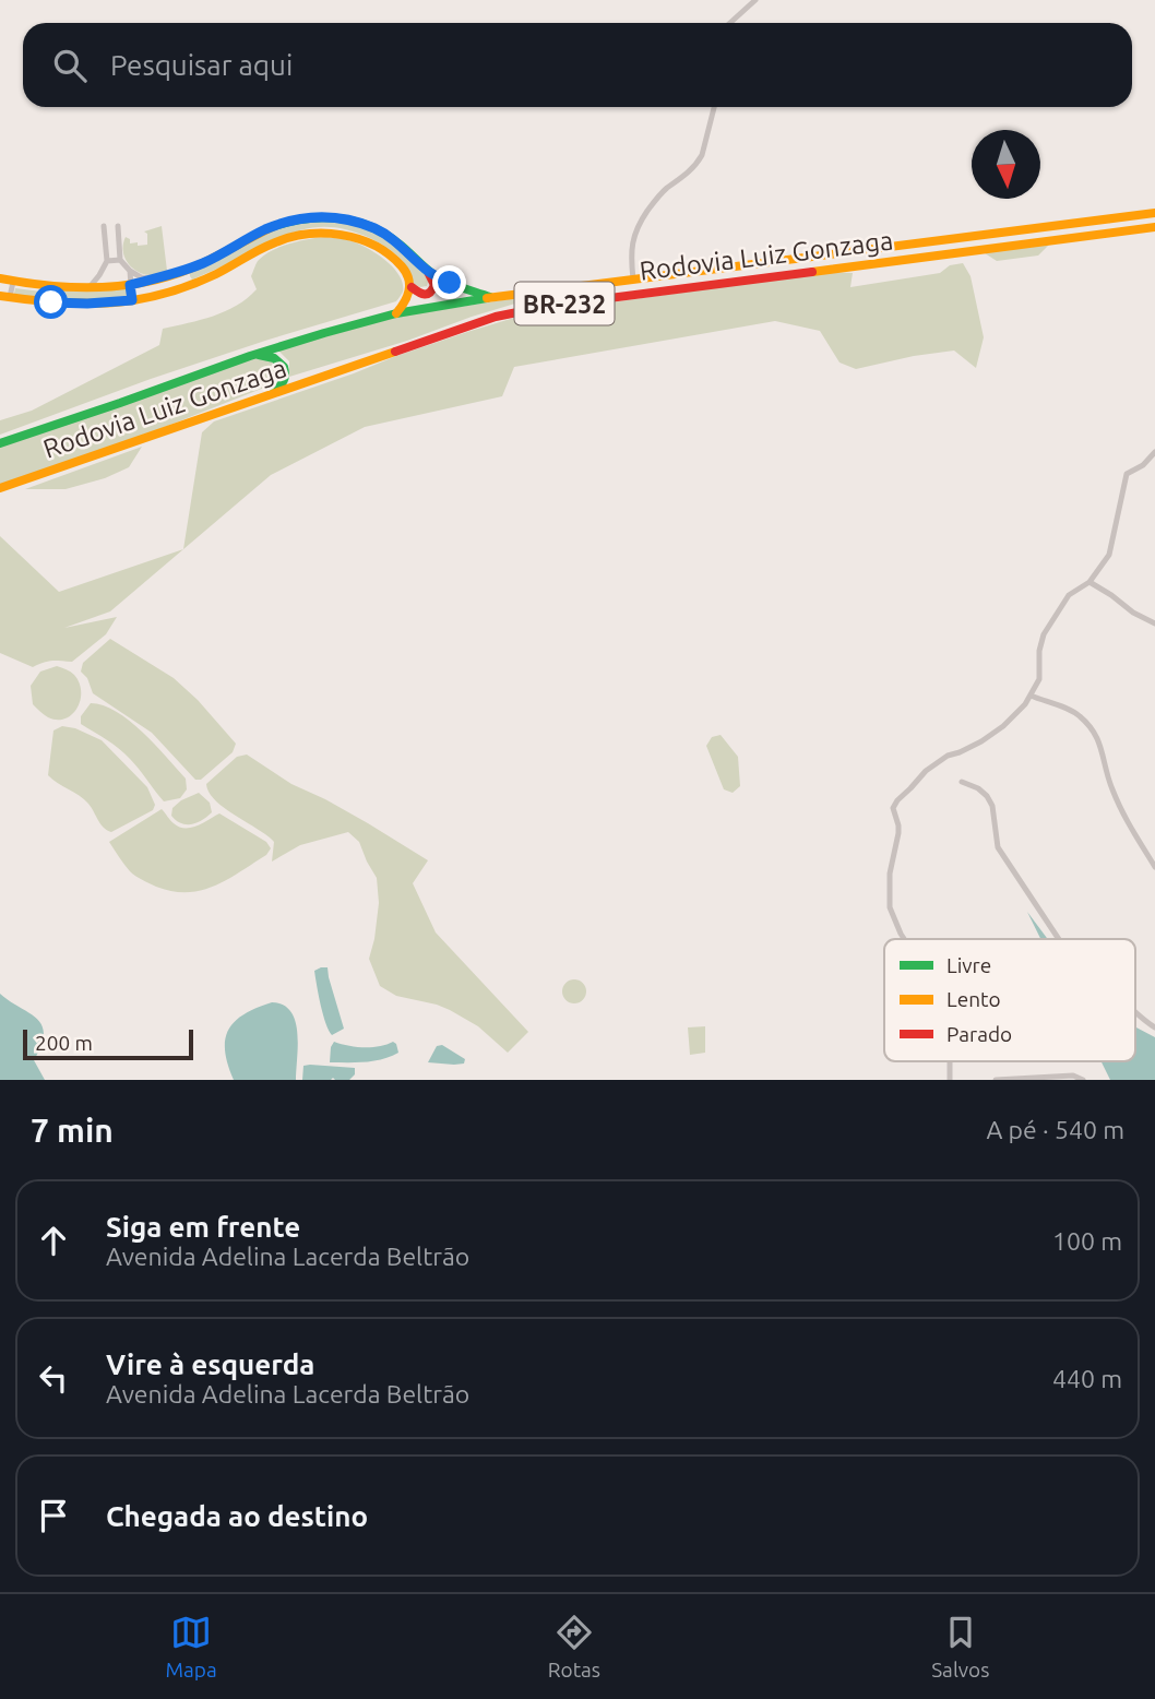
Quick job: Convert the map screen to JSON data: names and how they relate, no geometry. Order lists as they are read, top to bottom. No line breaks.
{"streets":{"main road":["Rodovia Luiz Gonzaga","BR-232"]},"legend":["Livre","Lento","Parado"],"scale_bar":"200 m","north":"bottom","page":{"search":"Pesquisar aqui","scale":"200 m","heading":["7 min","A pé · 540 m"],"list":[["Siga em frente","Avenida Adelina Lacerda Beltrão","100 m"],["Vire à esquerda","Avenida Adelina Lacerda Beltrão","440 m"],"Chegada ao destino"],"nav":["Mapa","Rotas","Salvos"]}}
